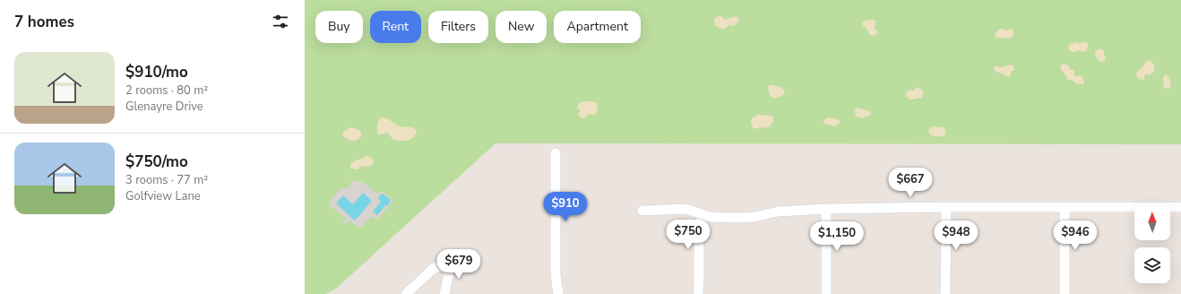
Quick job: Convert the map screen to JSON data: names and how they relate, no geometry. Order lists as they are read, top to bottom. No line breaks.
{"north":"top","page":{"heading":"7 homes","chip":["Buy","Rent","Filters","New","Apartment"],"list":[{"name":"$910/mo","note":"2 rooms · 80 m² · Glenayre Drive"},{"name":"$750/mo","note":"3 rooms · 77 m² · Golfview Lane"}],"price":["$667","$910","$750","$948","$946","$1,150","$679"]}}
